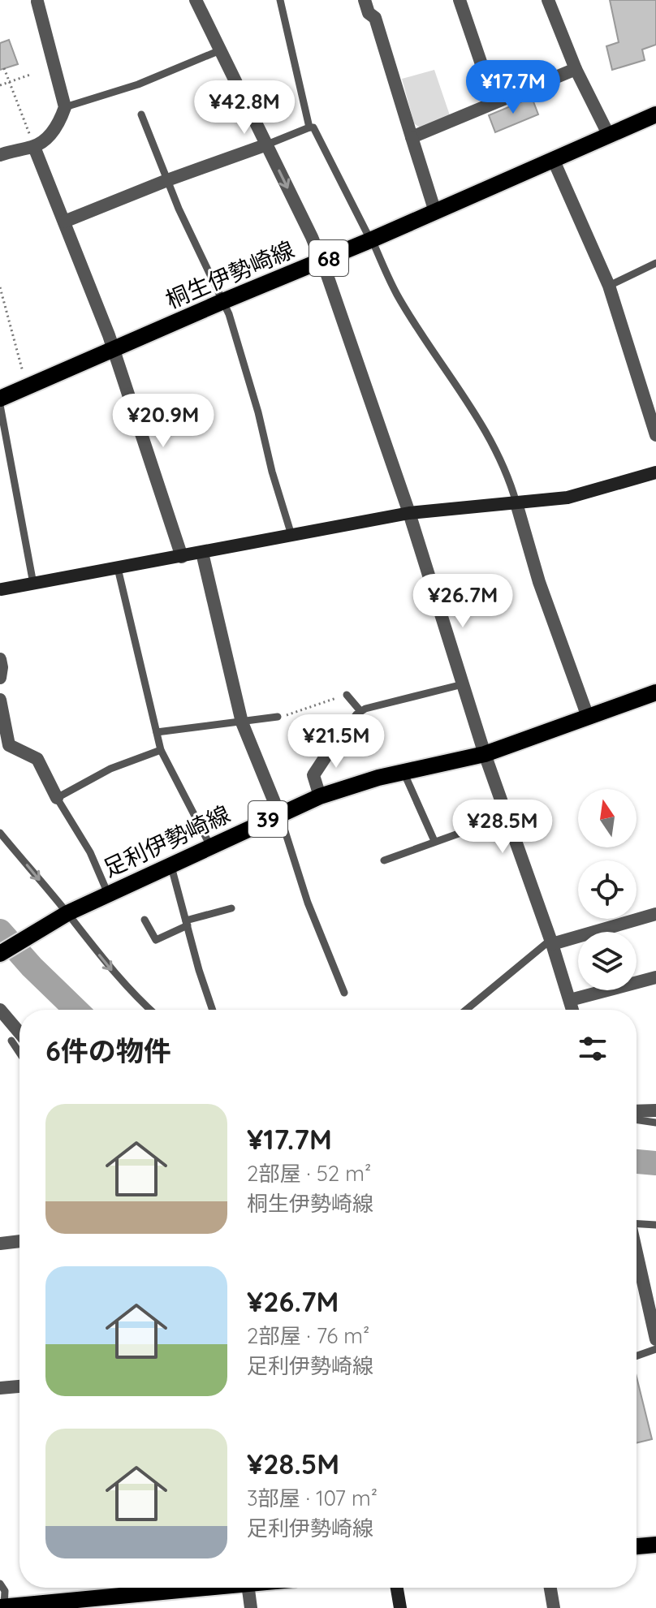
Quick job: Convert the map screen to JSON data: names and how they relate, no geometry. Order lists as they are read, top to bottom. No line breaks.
{"streets":{"main road":["68","桐生伊勢崎線","39","足利伊勢崎線"]},"north":"top","page":{"price":["¥17.7M","¥42.8M","¥20.9M","¥26.7M","¥21.5M","¥28.5M"],"heading":"6件の物件","list":[{"name":"¥17.7M","note":"2部屋 · 52 m² · 桐生伊勢崎線"},{"name":"¥26.7M","note":"2部屋 · 76 m² · 足利伊勢崎線"},{"name":"¥28.5M","note":"3部屋 · 107 m² · 足利伊勢崎線"}]}}
